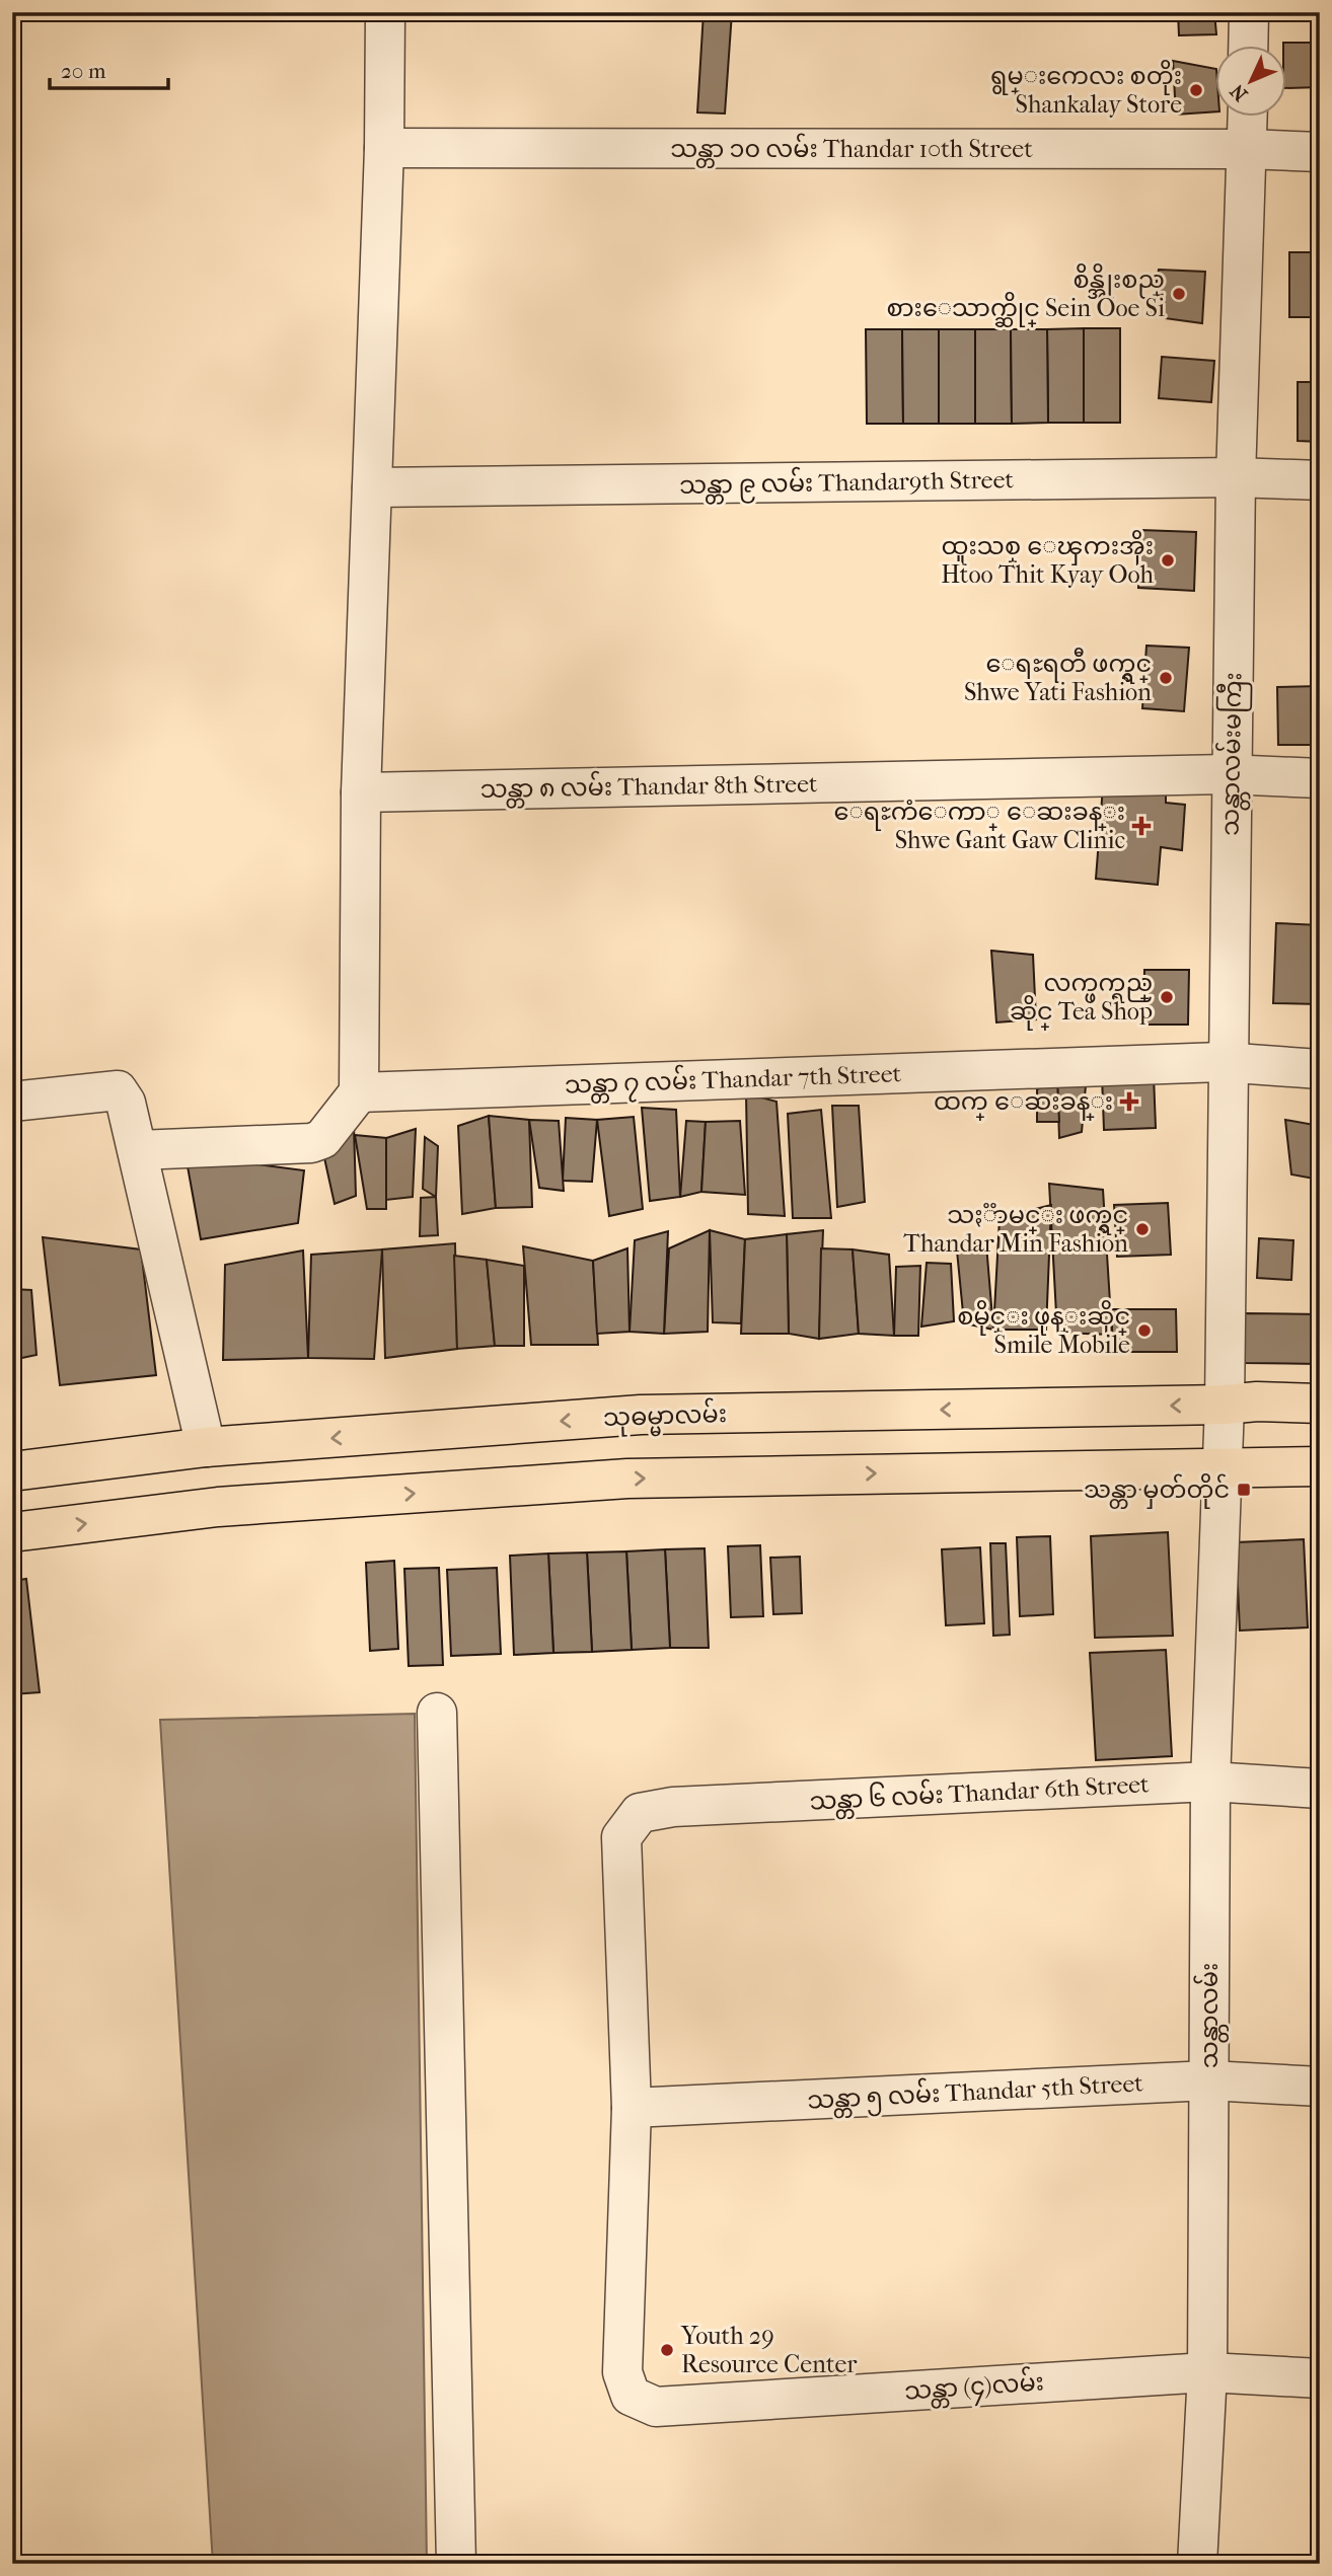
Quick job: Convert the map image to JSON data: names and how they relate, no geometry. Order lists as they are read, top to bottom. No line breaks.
{"streets":{"main road":["သုဓမ္မာလမ်း"],"street":["သန္တာ ၁၀ လမ်း Thandar 10th Street","သန္တာ ၉ လမ်း Thandar9th Street","သန္တာလမ်းမကြီး","သန္တာ ၈ လမ်း Thandar 8th Street","သန္တာ ၇ လမ်း Thandar 7th Street","သန္တာ ၆ လမ်း Thandar 6th Street","သန္တာလမ်း","သန္တာ ၅ လမ်း Thandar 5th Street","သန္တာ (၄)လမ်း"]},"crossings":[["သန္တာ ၁၀ လမ်း Thandar 10th Street","သန္တာလမ်းမကြီး"],["သန္တာ ၉ လမ်း Thandar9th Street","သန္တာလမ်းမကြီး"],["သန္တာလမ်းမကြီး","သန္တာ ၈ လမ်း Thandar 8th Street"],["သန္တာလမ်းမကြီး","သန္တာ ၇ လမ်း Thandar 7th Street"],["သန္တာလမ်းမကြီး","သုဓမ္မာလမ်း"],["သန္တာလမ်းမကြီး","သန္တာလမ်း"],["သန္တာ ၆ လမ်း Thandar 6th Street","သန္တာလမ်း"],["သန္တာ ၆ လမ်း Thandar 6th Street","သန္တာ ၅ လမ်း Thandar 5th Street"],["သန္တာ ၆ လမ်း Thandar 6th Street","သန္တာ (၄)လမ်း"],["သန္တာလမ်း","သန္တာ ၅ လမ်း Thandar 5th Street"],["သန္တာလမ်း","သန္တာ (၄)လမ်း"],["သန္တာ ၅ လမ်း Thandar 5th Street","သန္တာ (၄)လမ်း"]],"places":{"other":["ရွမ္းကေလး စတိုး Shankalay Store","စိန္အိုးစည္ စားေသာက္ဆိုင္ Sein Ooe Si","ထူးသစ္ ေၾကးအိုး Htoo Thit Kyay Ooh","ေရႊရတီ ဖက္ရွင္ Shwe Yati Fashion","လက္ဖက္ရည္ ဆိုင္ Tea Shop","သႏၱာမင္း ဖက္ရွင္ Thandar Min Fashion","စမိုင္း ဖုန္းဆိုင္ Smile Mobile","Youth 29 Resource Center"],"health":["ေရႊကံေကာ္ ေဆးခန္း Shwe Gant Gaw Clinic","ထက္ ေဆးခန္း"],"transit":["သန္တာ မှတ်တိုင်"]},"scale_bar":"20 m","north":"bottom left"}
